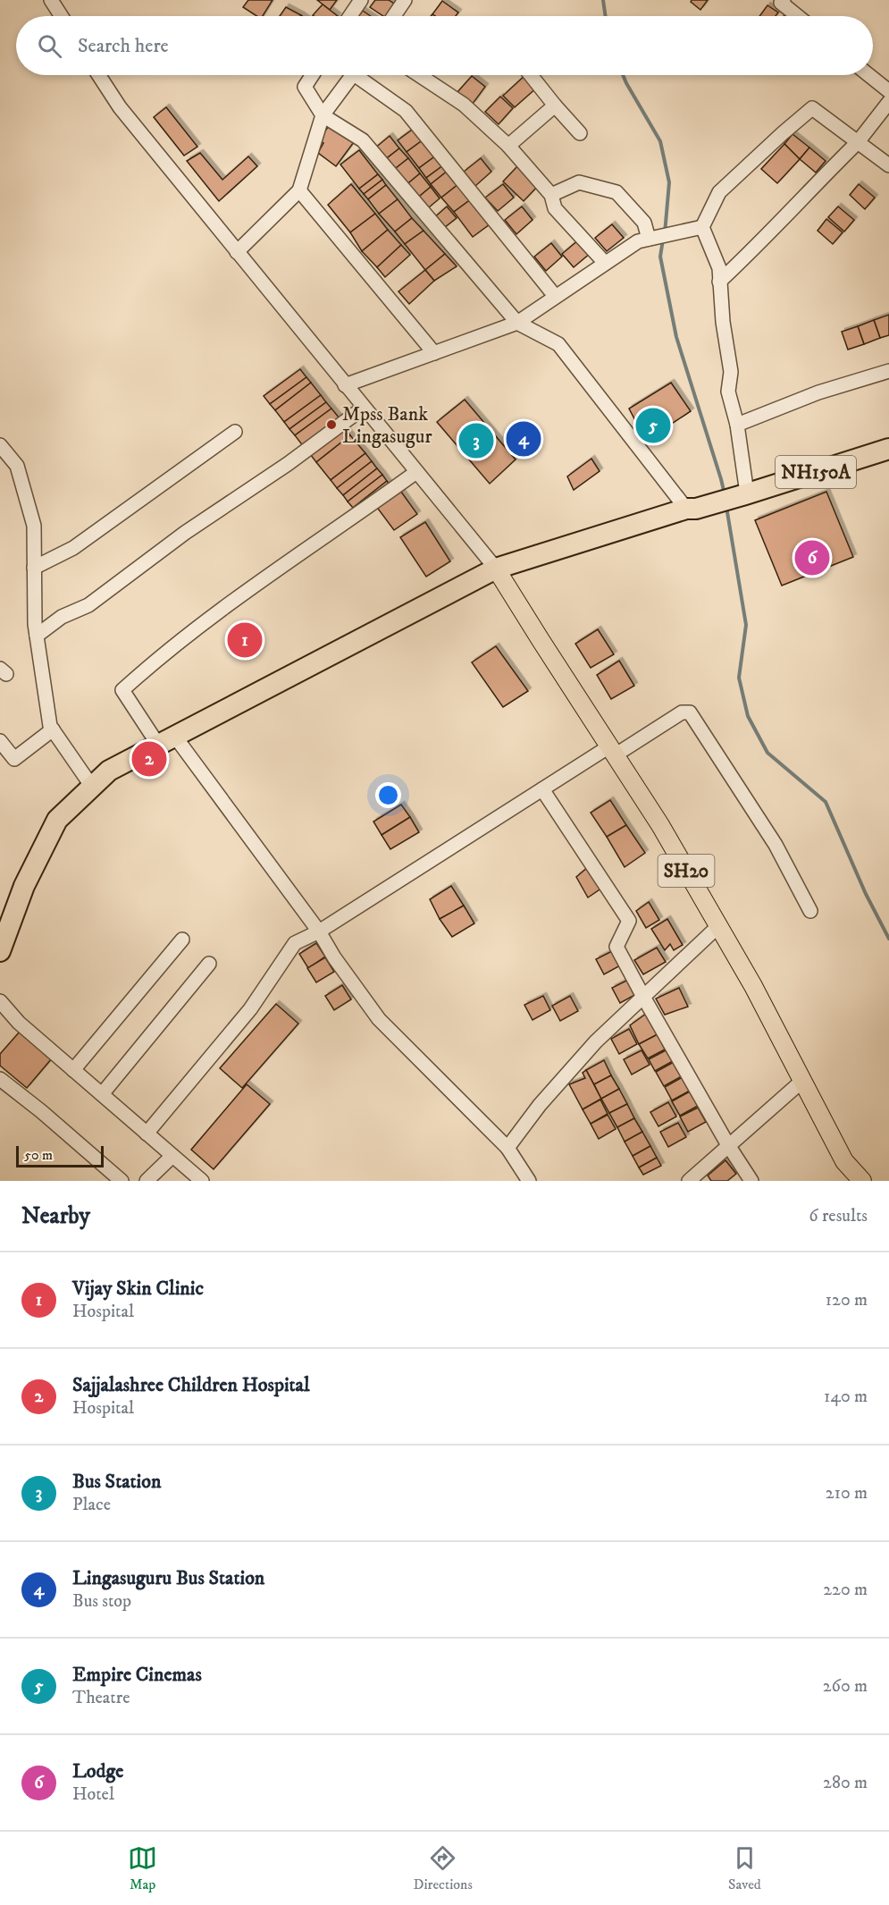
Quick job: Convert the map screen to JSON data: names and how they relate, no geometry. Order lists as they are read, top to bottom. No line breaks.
{"streets":{"highway":["NH150A"],"main road":["SH20"]},"crossings":[["NH150A","SH20"]],"places":["Mpss Bank Lingasugur"],"scale_bar":"50 m","page":{"search":"Search here","pins":["5","4","3","6","1","2"],"scale":"50 m","heading":["Nearby","6 results"],"list":[{"mark":"1","name":"Vijay Skin Clinic","note":"Hospital","value":"120 m"},{"mark":"2","name":"Sajjalashree Children Hospital","note":"Hospital","value":"140 m"},{"mark":"3","name":"Bus Station","note":"Place","value":"210 m"},{"mark":"4","name":"Lingasuguru Bus Station","note":"Bus stop","value":"220 m"},{"mark":"5","name":"Empire Cinemas","note":"Theatre","value":"260 m"},{"mark":"6","name":"Lodge","note":"Hotel","value":"280 m"}],"nav":["Map","Directions","Saved"]}}
